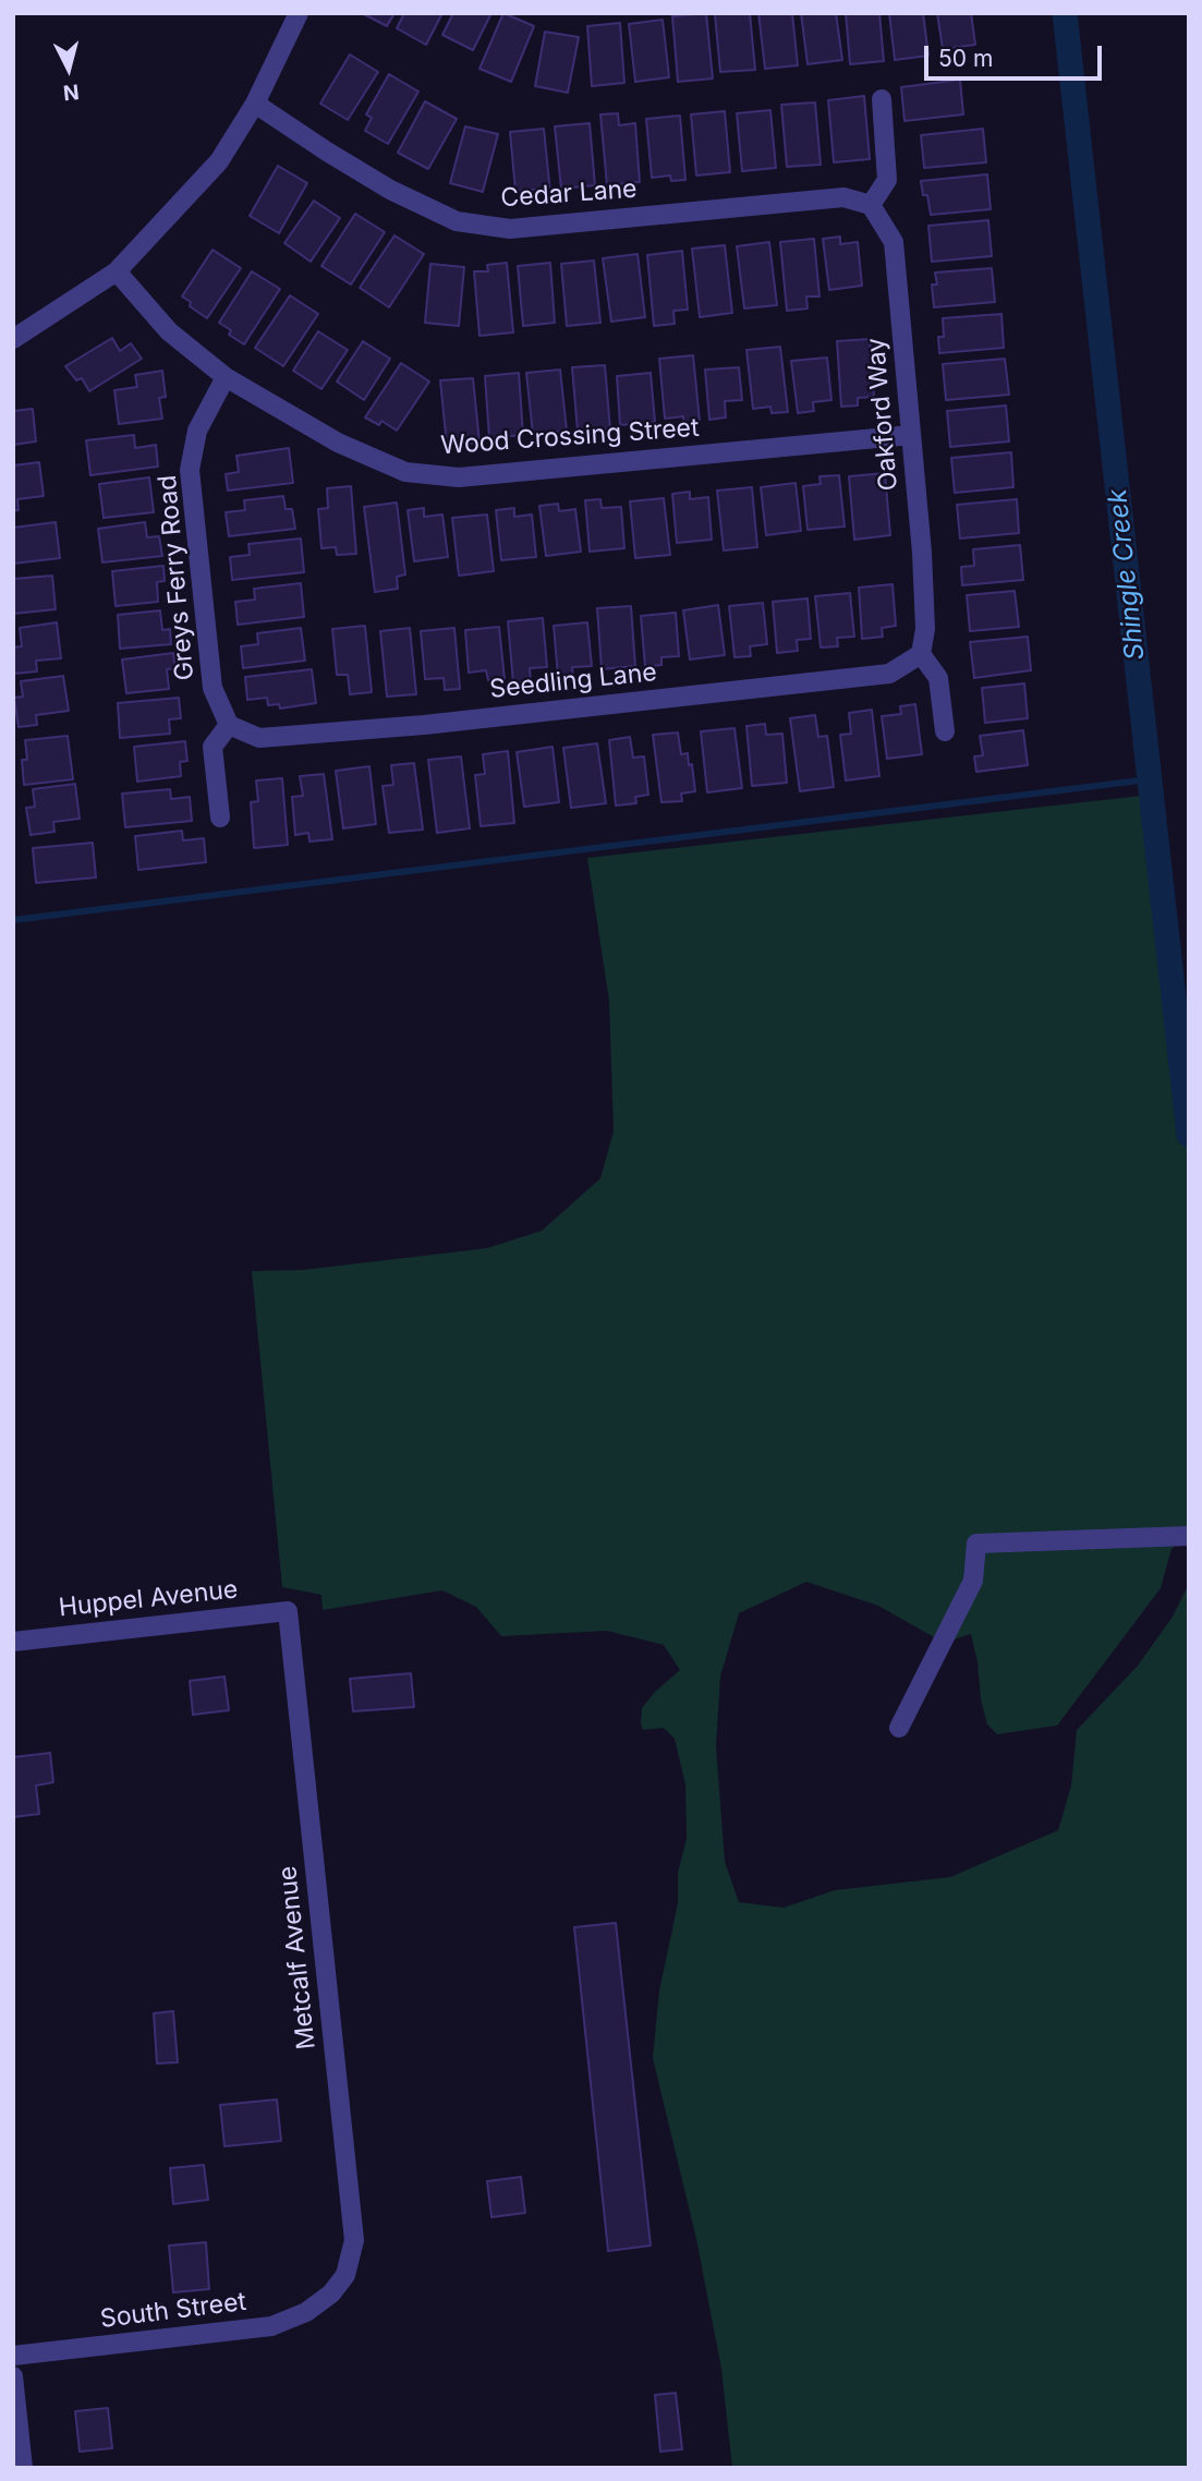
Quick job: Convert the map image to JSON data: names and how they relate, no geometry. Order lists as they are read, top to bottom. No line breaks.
{"streets":{"street":["Cedar Lane","Oakford Way","Wood Crossing Street","Greys Ferry Road","Seedling Lane","Huppel Avenue","Metcalf Avenue","South Street"]},"crossings":[["Cedar Lane","Oakford Way"],["Oakford Way","Wood Crossing Street"],["Oakford Way","Seedling Lane"],["Wood Crossing Street","Greys Ferry Road"],["Greys Ferry Road","Seedling Lane"],["Huppel Avenue","Metcalf Avenue"],["Metcalf Avenue","South Street"]],"water":["Shingle Creek"],"scale_bar":"50 m","north":"bottom"}
